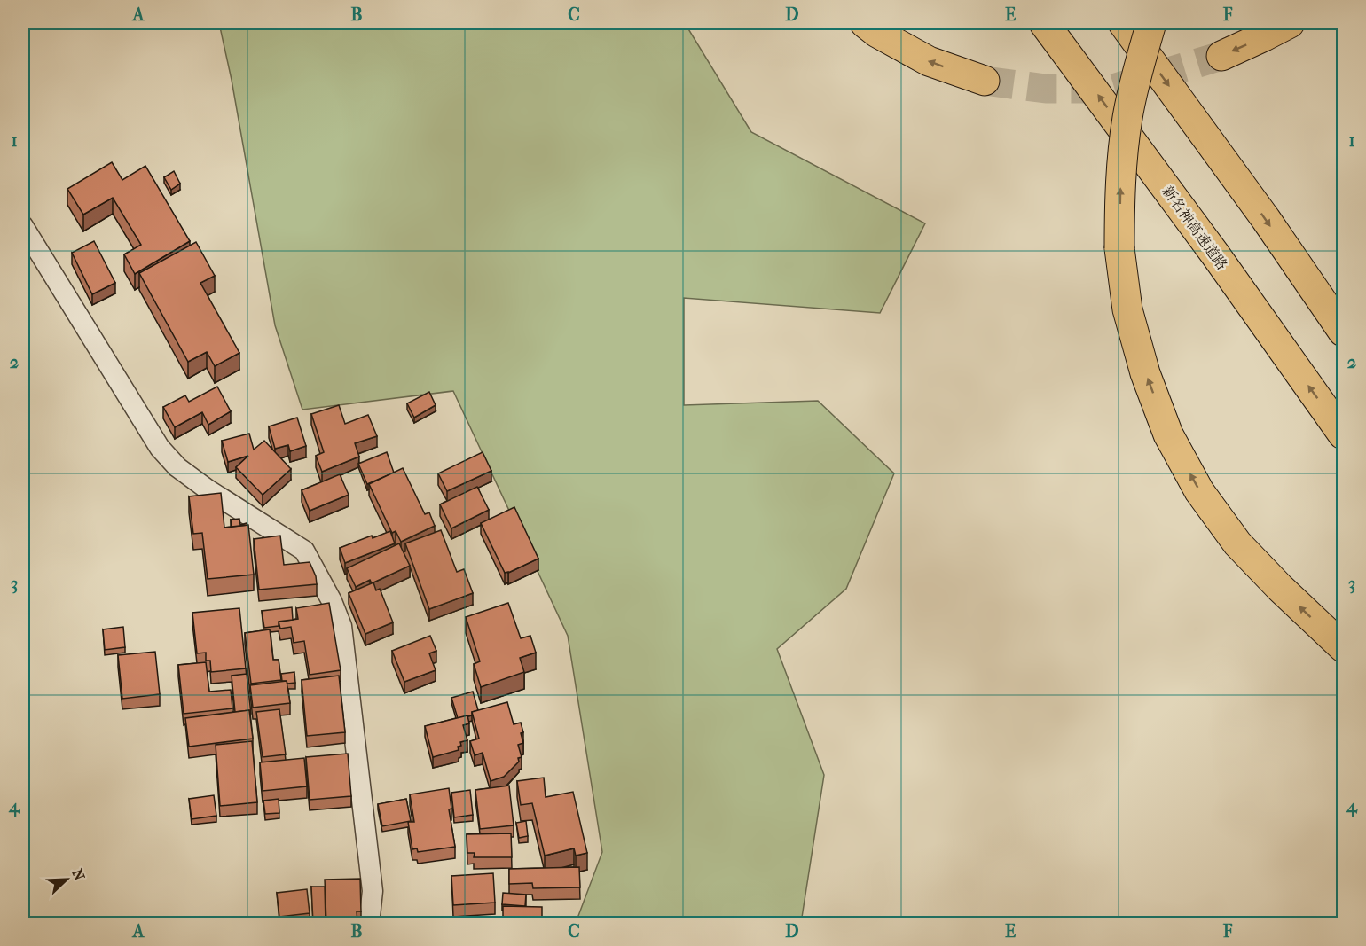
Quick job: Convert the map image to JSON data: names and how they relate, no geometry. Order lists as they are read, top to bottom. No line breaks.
{"streets":{"highway":["新名神高速道路"]},"north":"top right","grid":{"columns":["A","B","C","D","E","F"],"rows":["1","2","3","4"]}}
